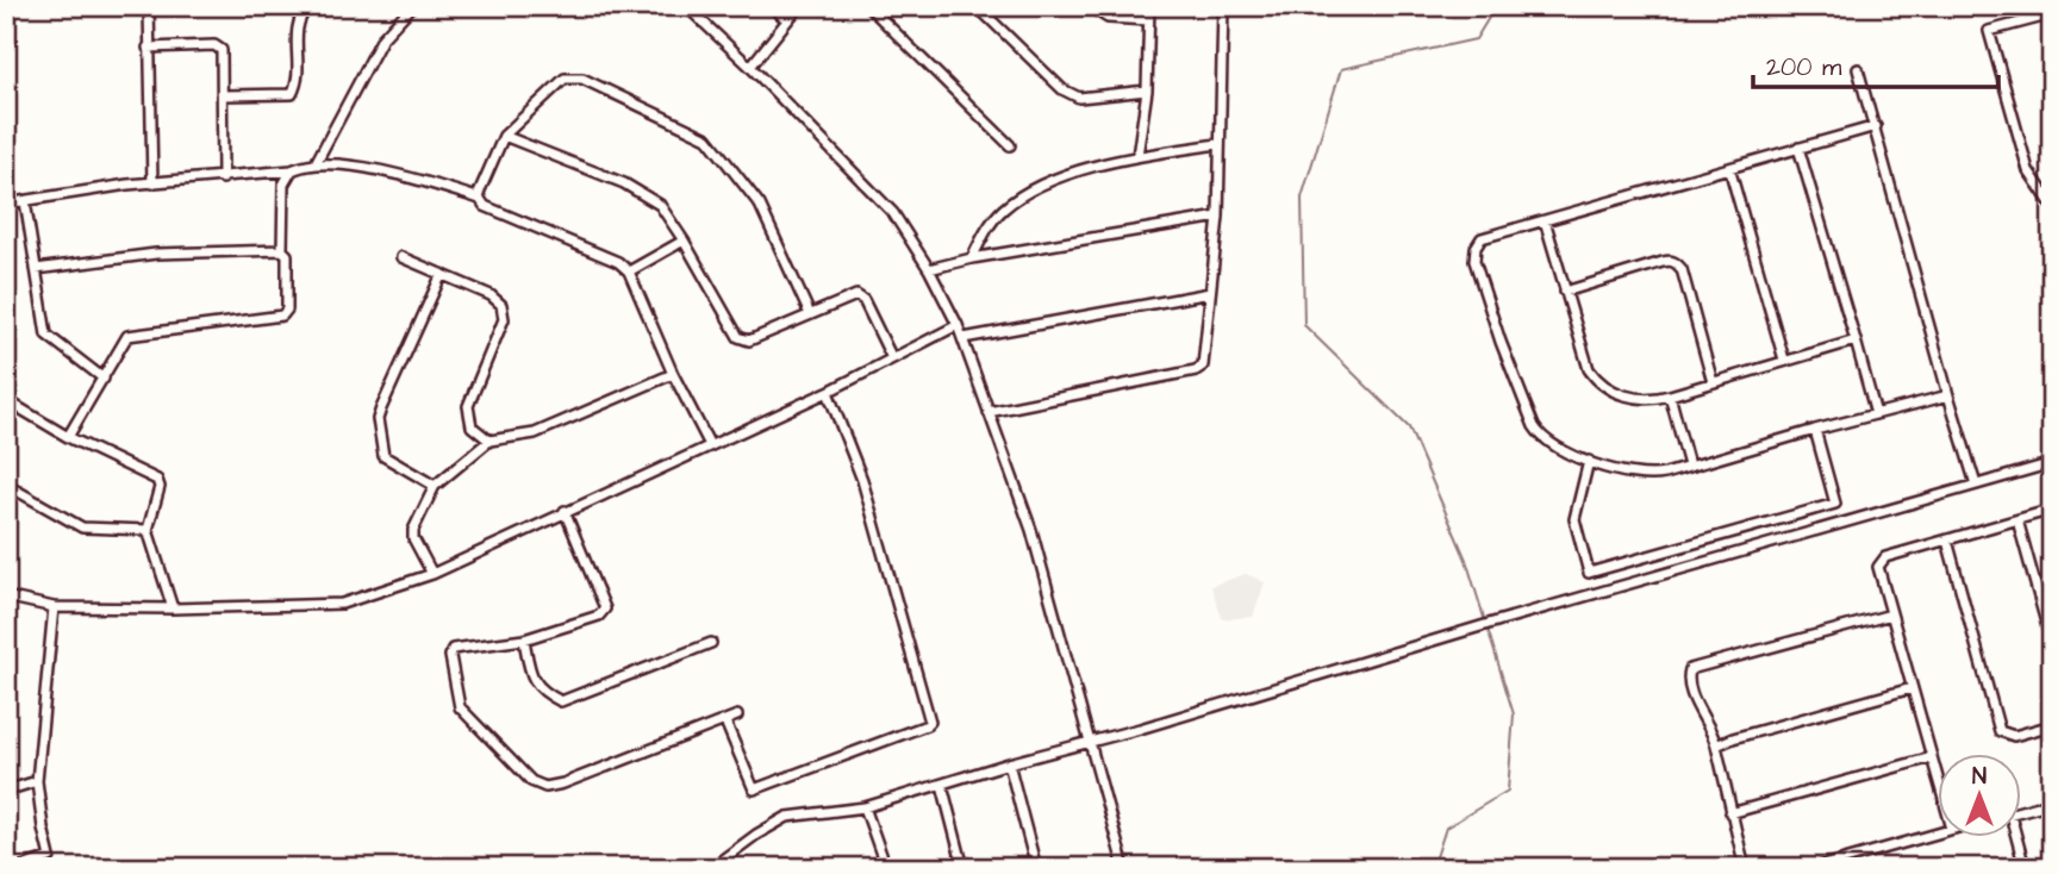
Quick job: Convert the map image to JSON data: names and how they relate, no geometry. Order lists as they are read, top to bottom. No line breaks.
{"scale_bar":"200 m","north":"top"}
